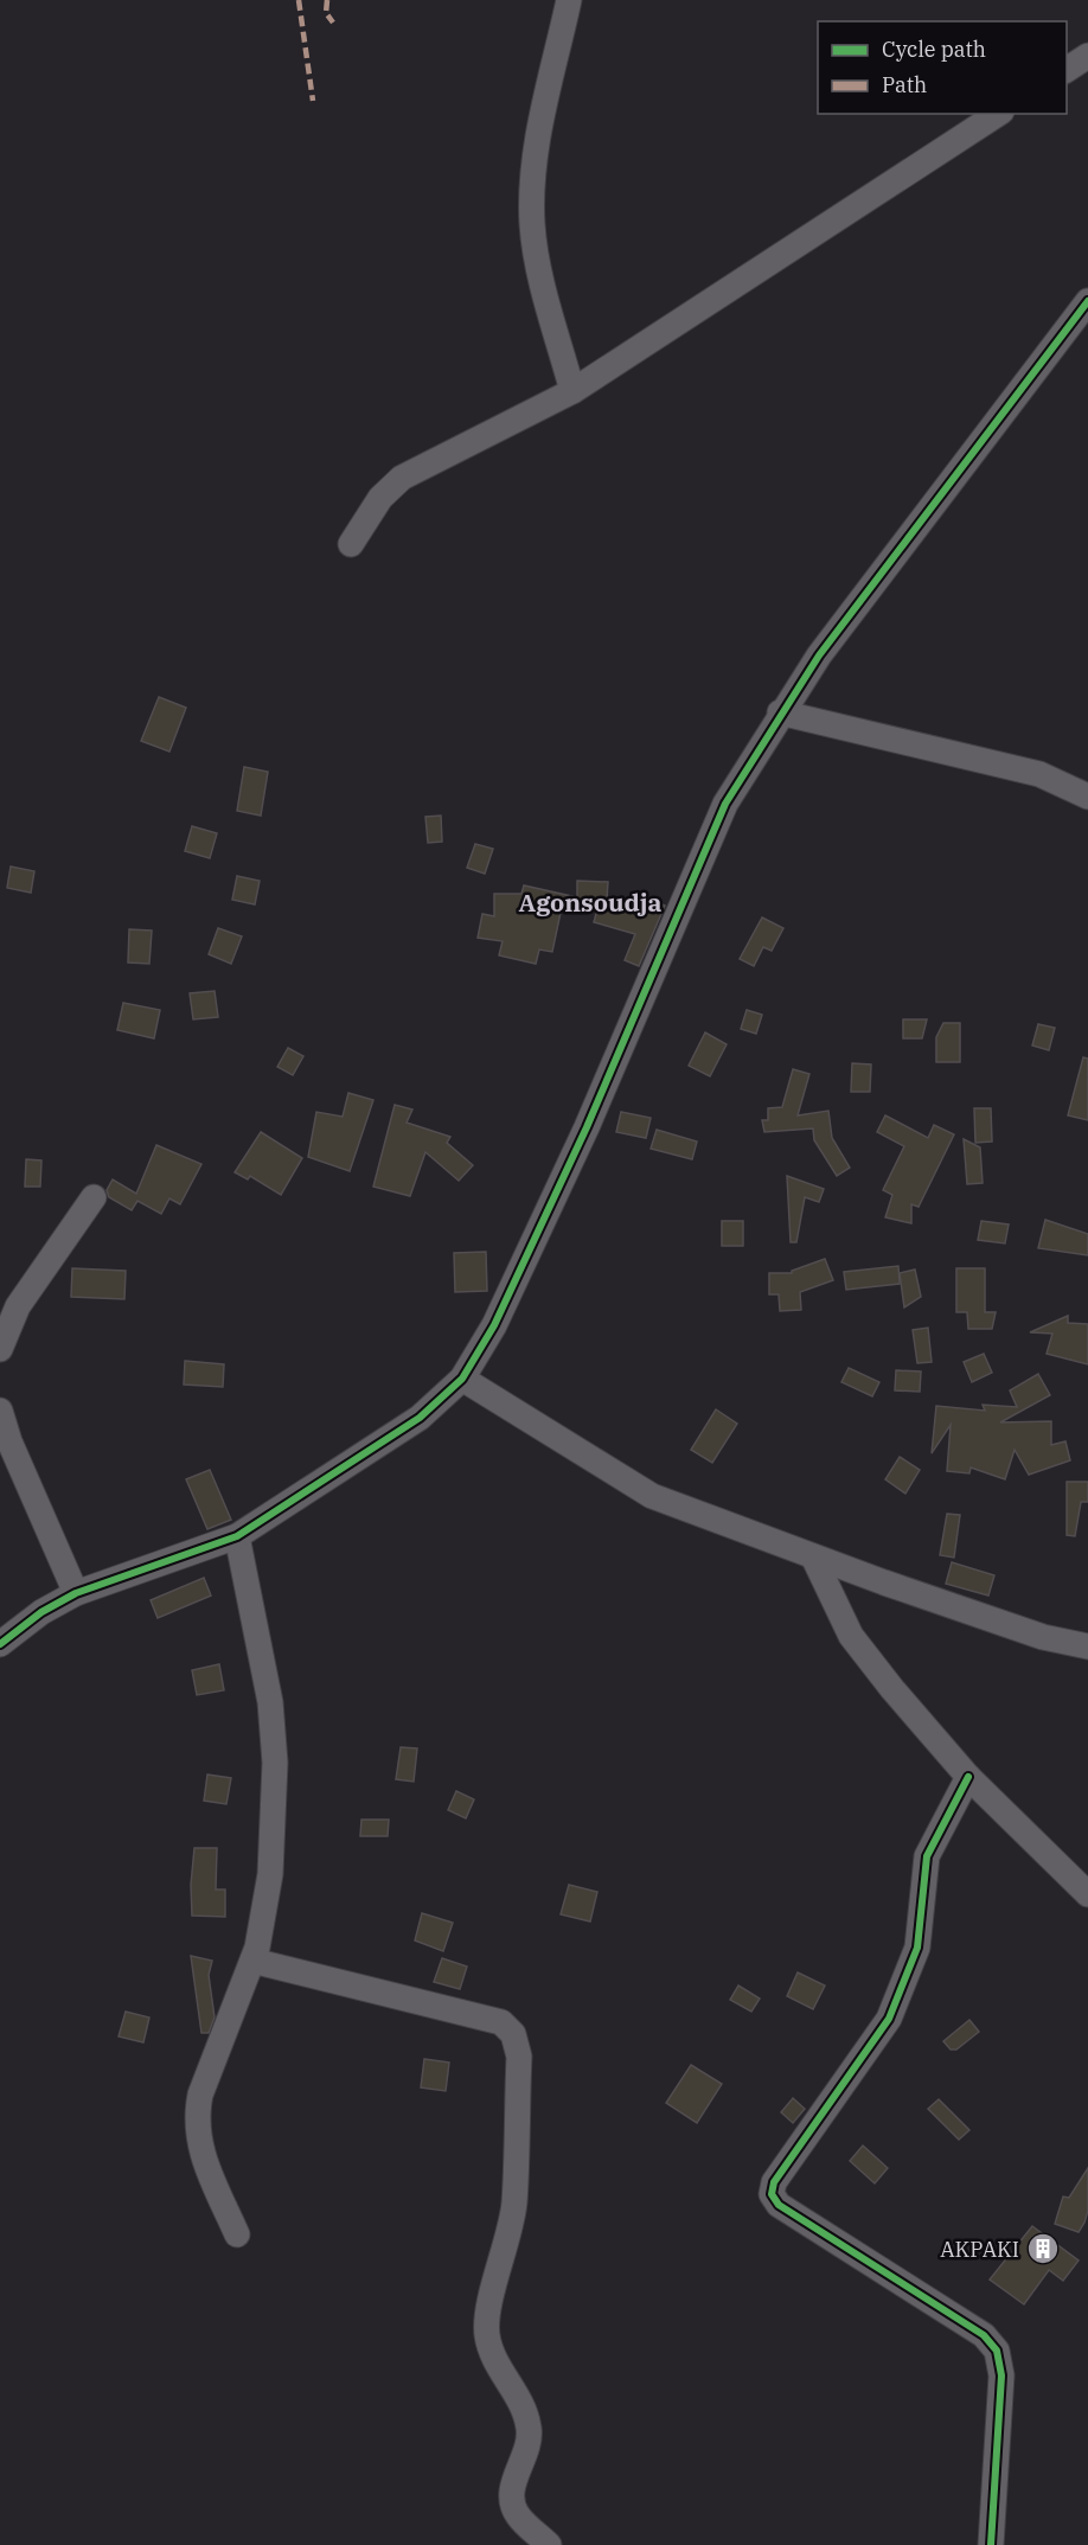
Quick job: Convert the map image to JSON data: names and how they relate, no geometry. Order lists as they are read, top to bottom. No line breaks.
{"districts":["Agonsoudja"],"places":{"building":["AKPAKI"]},"legend":["Cycle path","Path"]}
